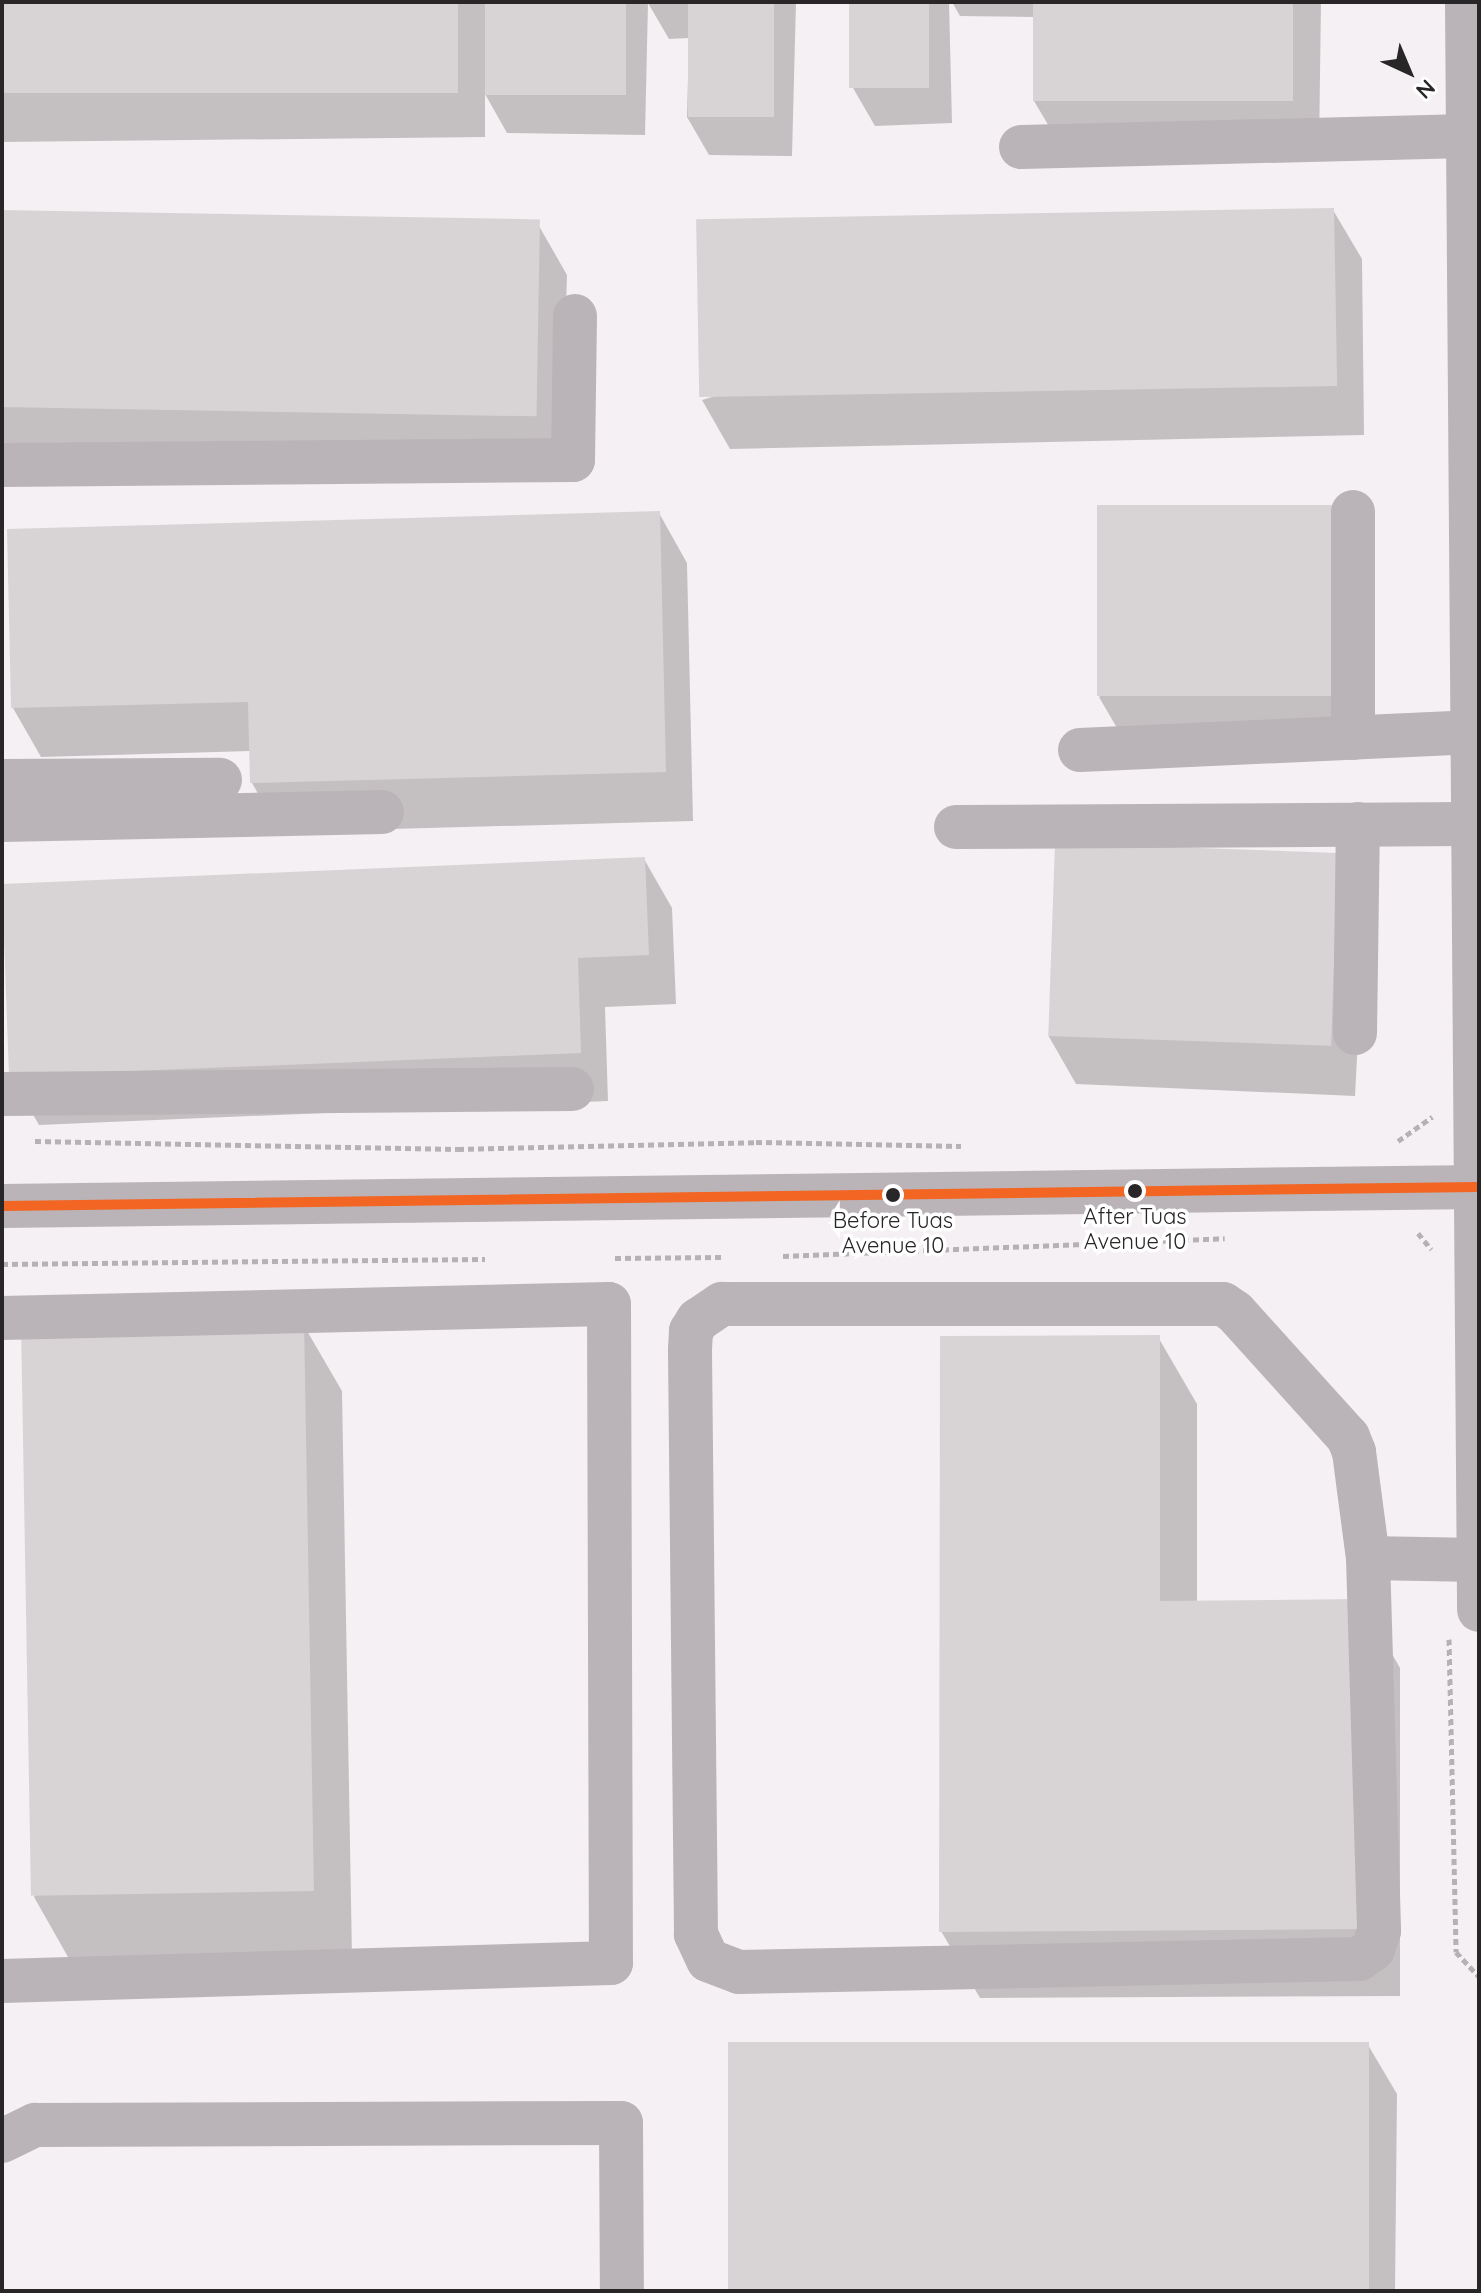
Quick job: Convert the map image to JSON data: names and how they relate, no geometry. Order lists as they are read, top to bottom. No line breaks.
{"places":["After Tuas Avenue 10","Before Tuas Avenue 10"],"north":"bottom right"}
